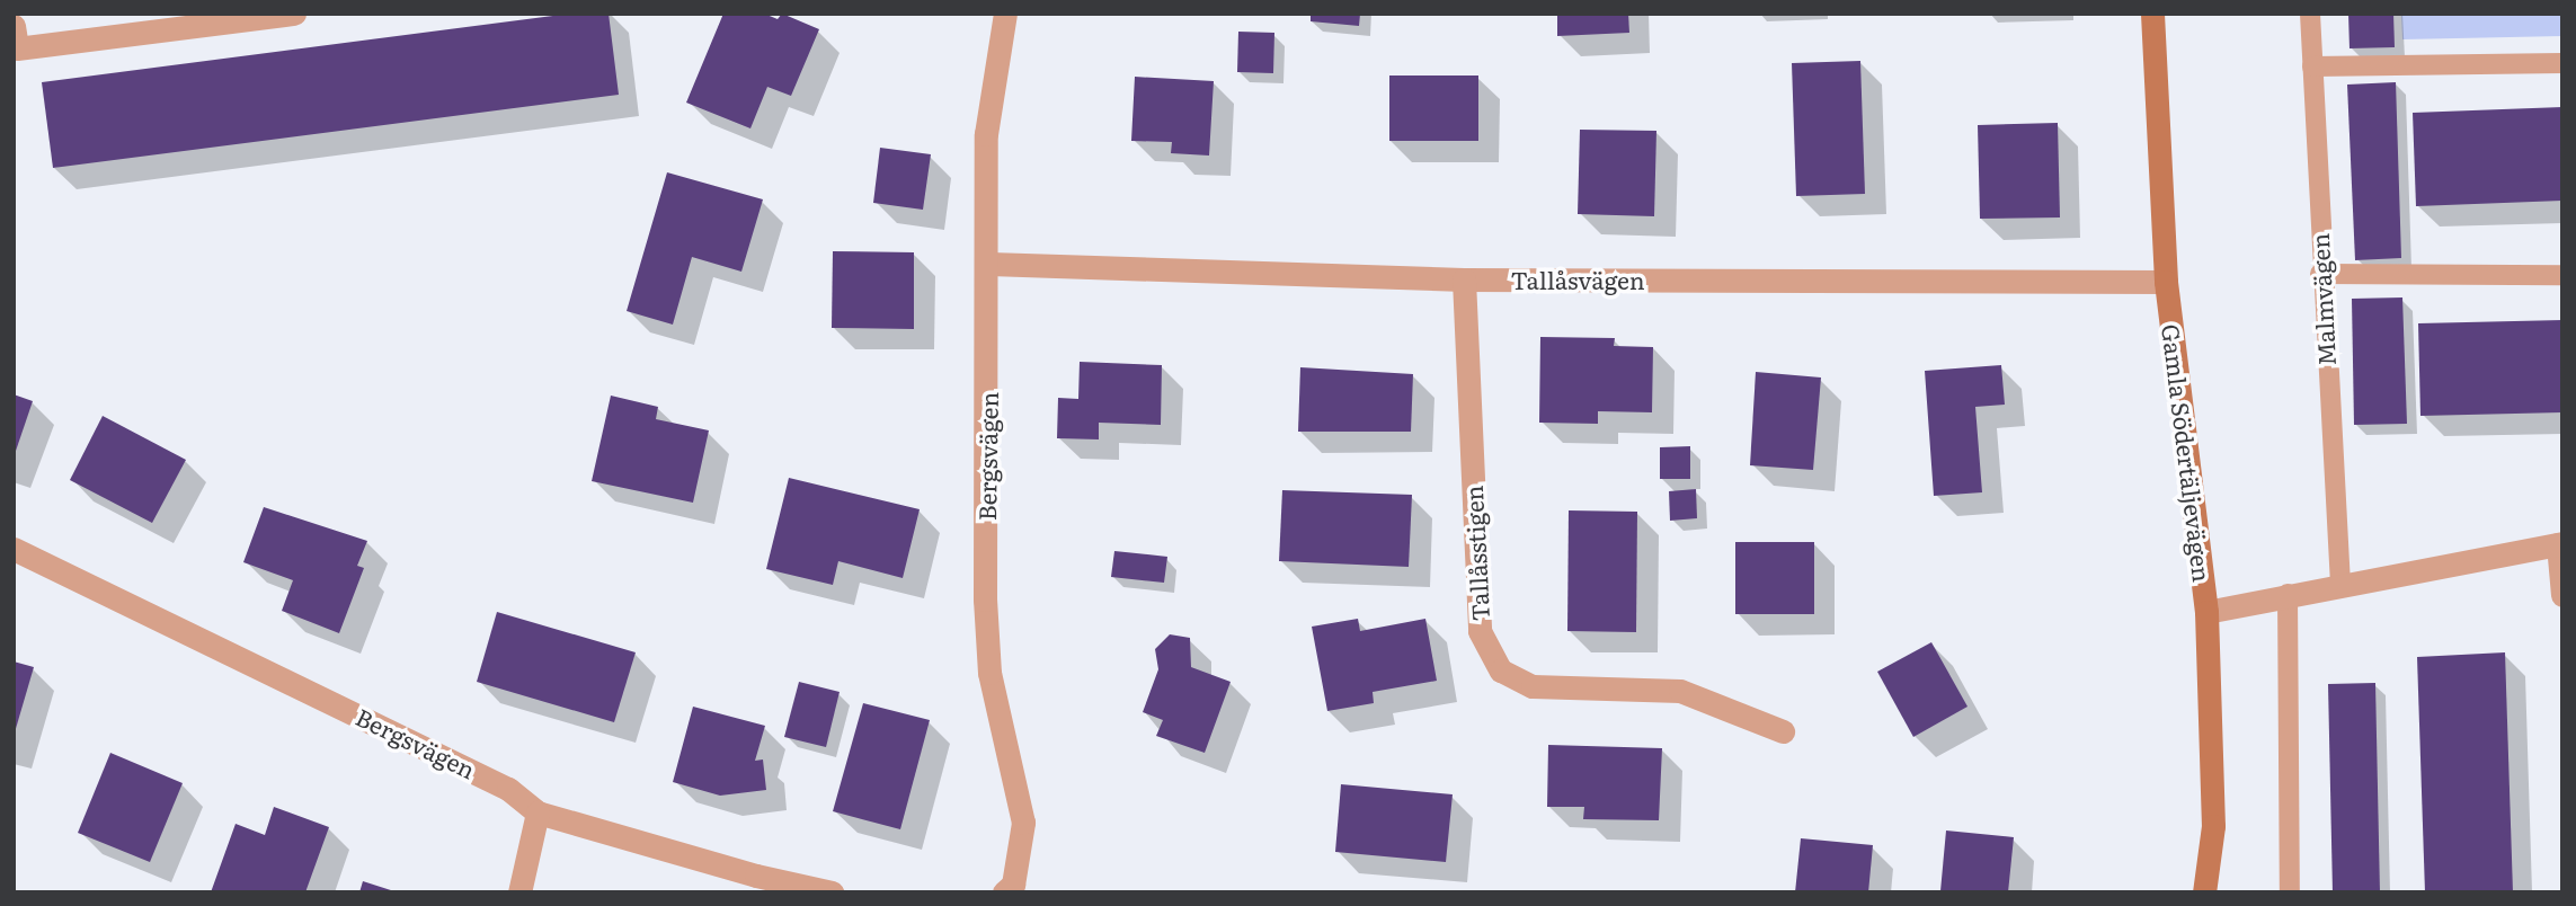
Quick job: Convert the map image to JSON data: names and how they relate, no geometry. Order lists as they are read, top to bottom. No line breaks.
{"streets":{"street":["Tallåsvägen","Gamla Södertäljevägen","Bergsvägen","Tallåsstigen"],"lane":["Malmvägen"]},"crossings":[["Tallåsvägen","Gamla Södertäljevägen"],["Tallåsvägen","Bergsvägen"],["Tallåsvägen","Tallåsstigen"]]}
